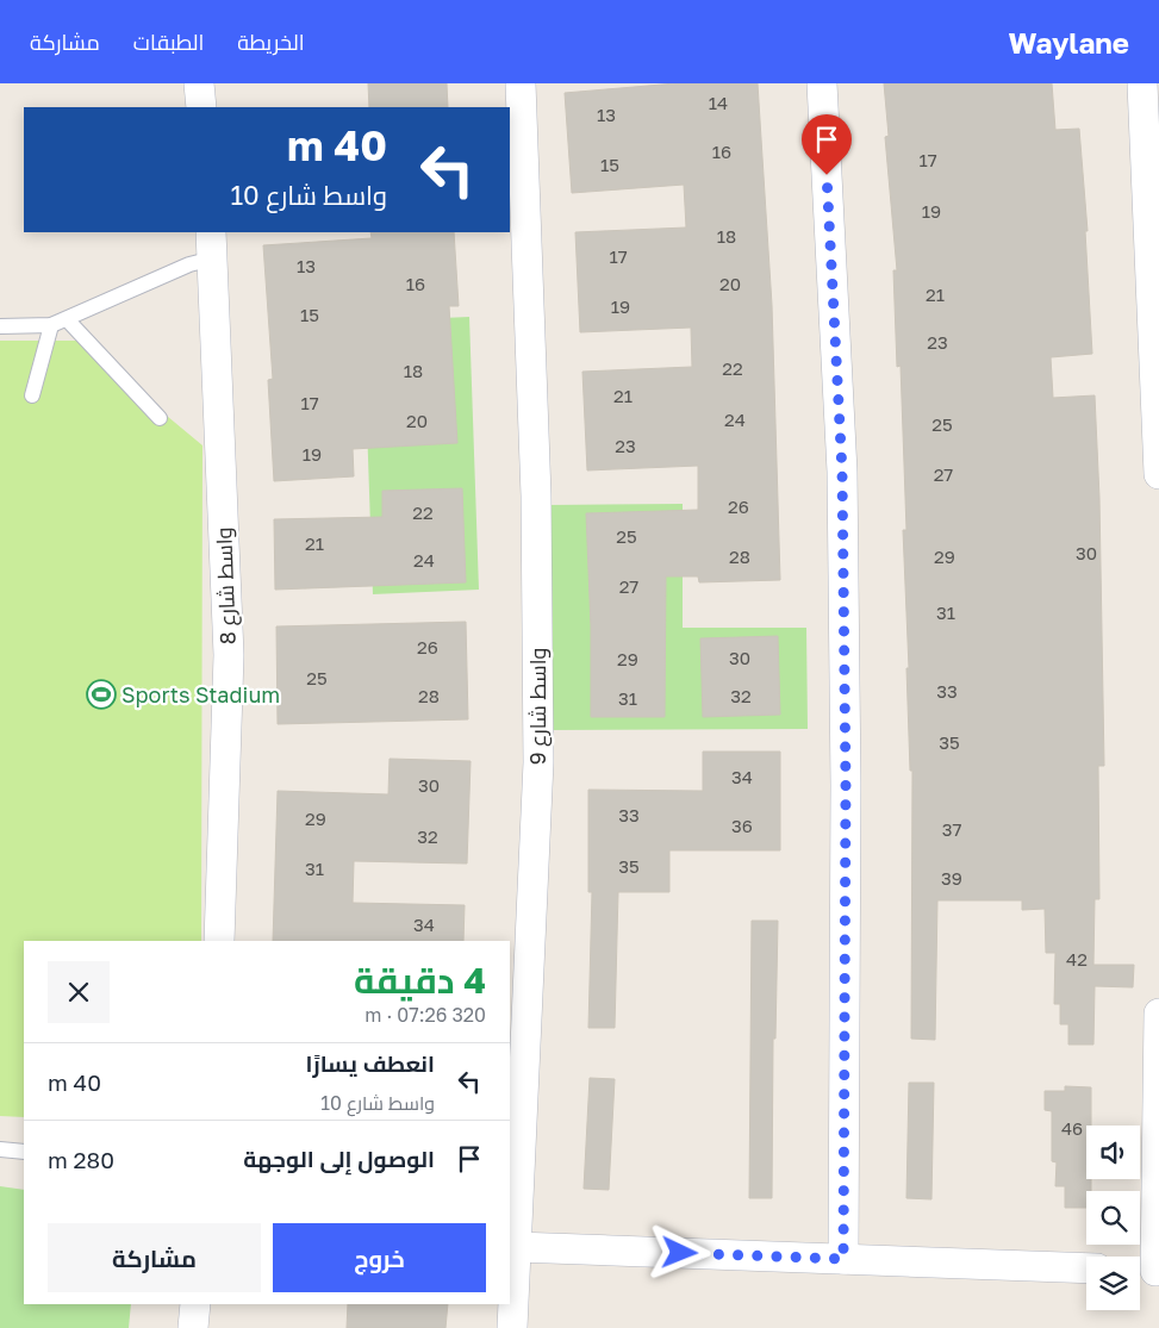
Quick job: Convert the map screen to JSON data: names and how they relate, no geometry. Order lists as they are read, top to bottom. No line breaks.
{"streets":{"street":["واسط شارع 8","واسط شارع 9"]},"places":{"sports":["Sports Stadium"]},"house_numbers":["14","13","16","17","15","19","18","17","13","16","20","21","19","15","23","22","18","21","17","24","20","25","23","19","27","26","22","25","21","30","28","29","24","27","31","26","30","29","25","33","28","32","31","35","34","30","33","29","36","37","32","35","31","39","34","42","46"],"page":{"header":"Waylane","nav":["الخريطة","الطبقات","مشاركة"],"turn":["40 m","واسط شارع 10"],"heading":["4 دقيقة","320 m · 07:26"],"list":[{"name":"انعطف يسارًا","note":"واسط شارع 10","value":"40 m"},{"name":"الوصول إلى الوجهة","value":"280 m"}],"buttons":["خروج","مشاركة"]}}
